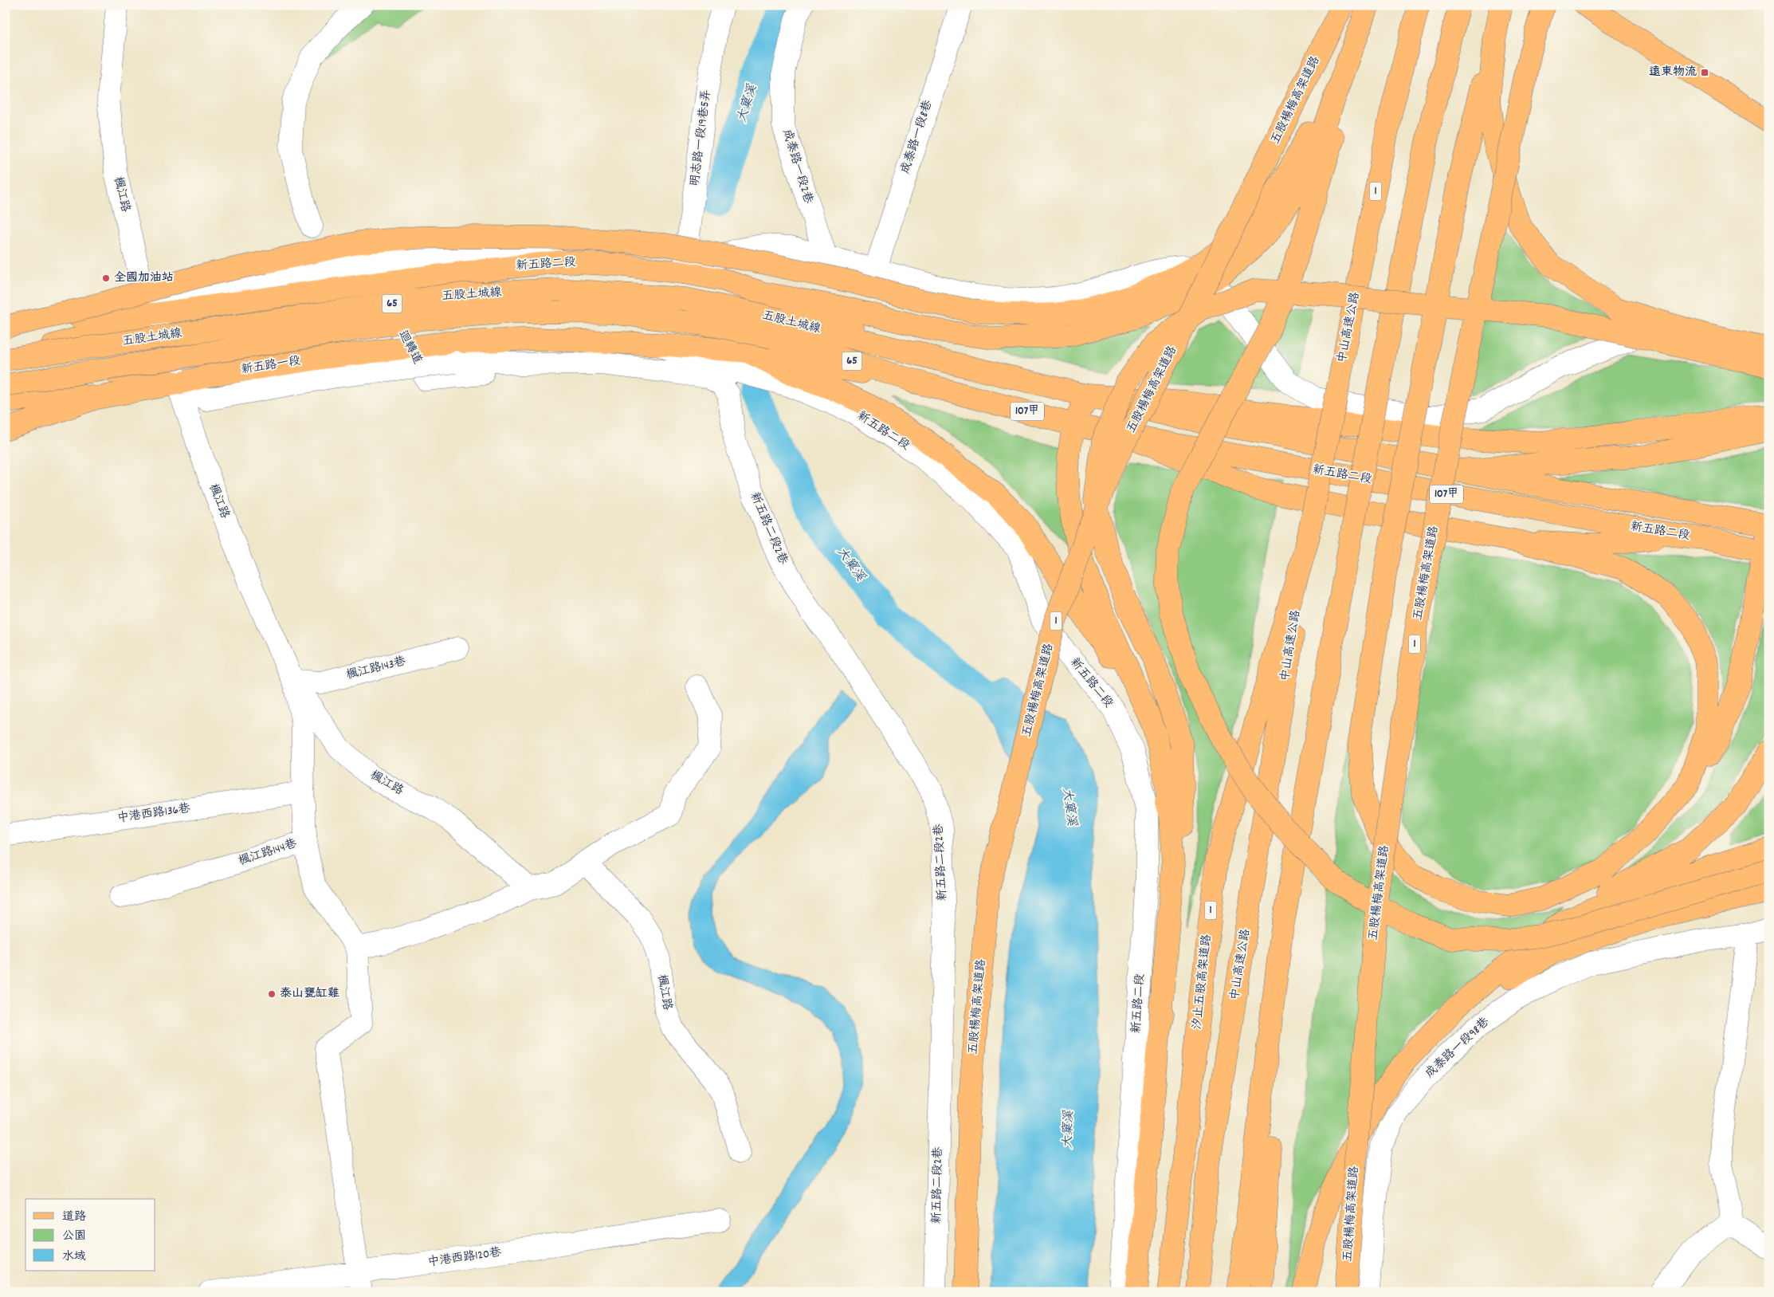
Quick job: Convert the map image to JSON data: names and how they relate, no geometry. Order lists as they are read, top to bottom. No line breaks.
{"streets":{"main road":["五股楊梅高架道路","1","新五路二段","五股土城線","65","中山高速公路","新五路一段","107甲","汐止五股高架道路"],"street":["成泰路一段8巷","明志路一段19巷5弄","成泰路一段2巷","楓江路","迴轉道","新五路二段2巷","楓江路143巷","中港西路136巷","楓江路144巷","成泰路一段98巷","中港西路120巷"]},"crossings":[["明志路一段19巷5弄","新五路二段"],["楓江路","新五路二段"],["楓江路","新五路一段"],["楓江路","107甲"],["楓江路","楓江路143巷"],["楓江路","楓江路144巷"],["新五路二段","五股土城線"],["新五路二段","迴轉道"],["新五路二段","新五路一段"],["新五路二段","107甲"],["中山高速公路","汐止五股高架道路"],["迴轉道","新五路二段2巷"],["楓江路143巷","楓江路144巷"],["中港西路136巷","楓江路144巷"]],"water":["大窠溪"],"places":{"transit":["遠東物流"],"other":["全國加油站","泰山甕缸雞"]},"legend":["道路","公園","水域"]}
